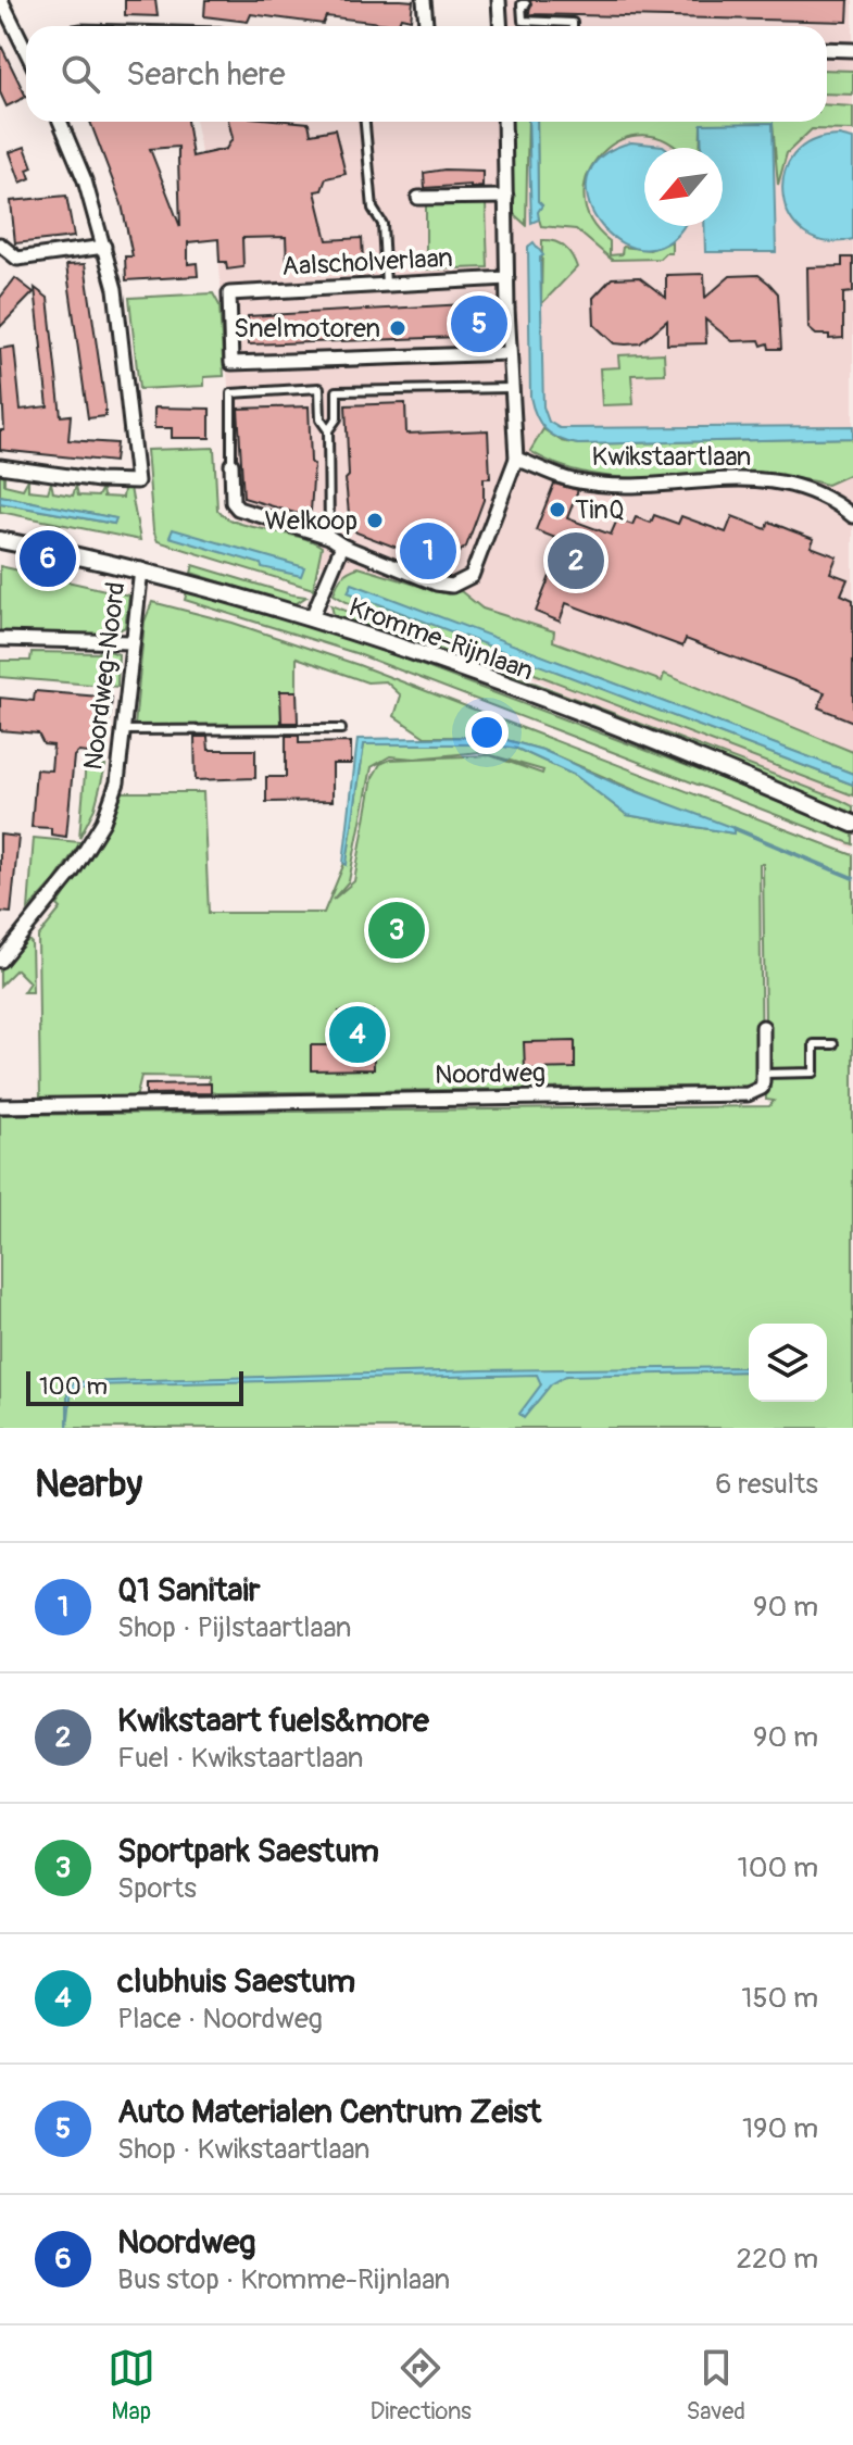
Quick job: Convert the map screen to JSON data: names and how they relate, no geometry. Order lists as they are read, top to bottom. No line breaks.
{"streets":{"street":["Aalscholverlaan","Kwikstaartlaan","Kromme-Rijnlaan","Noordweg-Noord","Noordweg"]},"crossings":[["Kromme-Rijnlaan","Noordweg-Noord"]],"places":["Snelmotoren","TinQ","Welkoop"],"scale_bar":"100 m","north":"bottom left","page":{"search":"Search here","pins":["5","1","6","2","3","4"],"scale":"100 m","heading":["Nearby","6 results"],"list":[{"mark":"1","name":"Q1 Sanitair","note":"Shop · Pijlstaartlaan","value":"90 m"},{"mark":"2","name":"Kwikstaart fuels&more","note":"Fuel · Kwikstaartlaan","value":"90 m"},{"mark":"3","name":"Sportpark Saestum","note":"Sports","value":"100 m"},{"mark":"4","name":"clubhuis Saestum","note":"Place · Noordweg","value":"150 m"},{"mark":"5","name":"Auto Materialen Centrum Zeist","note":"Shop · Kwikstaartlaan","value":"190 m"},{"mark":"6","name":"Noordweg","note":"Bus stop · Kromme-Rijnlaan","value":"220 m"}],"nav":["Map","Directions","Saved"]}}
